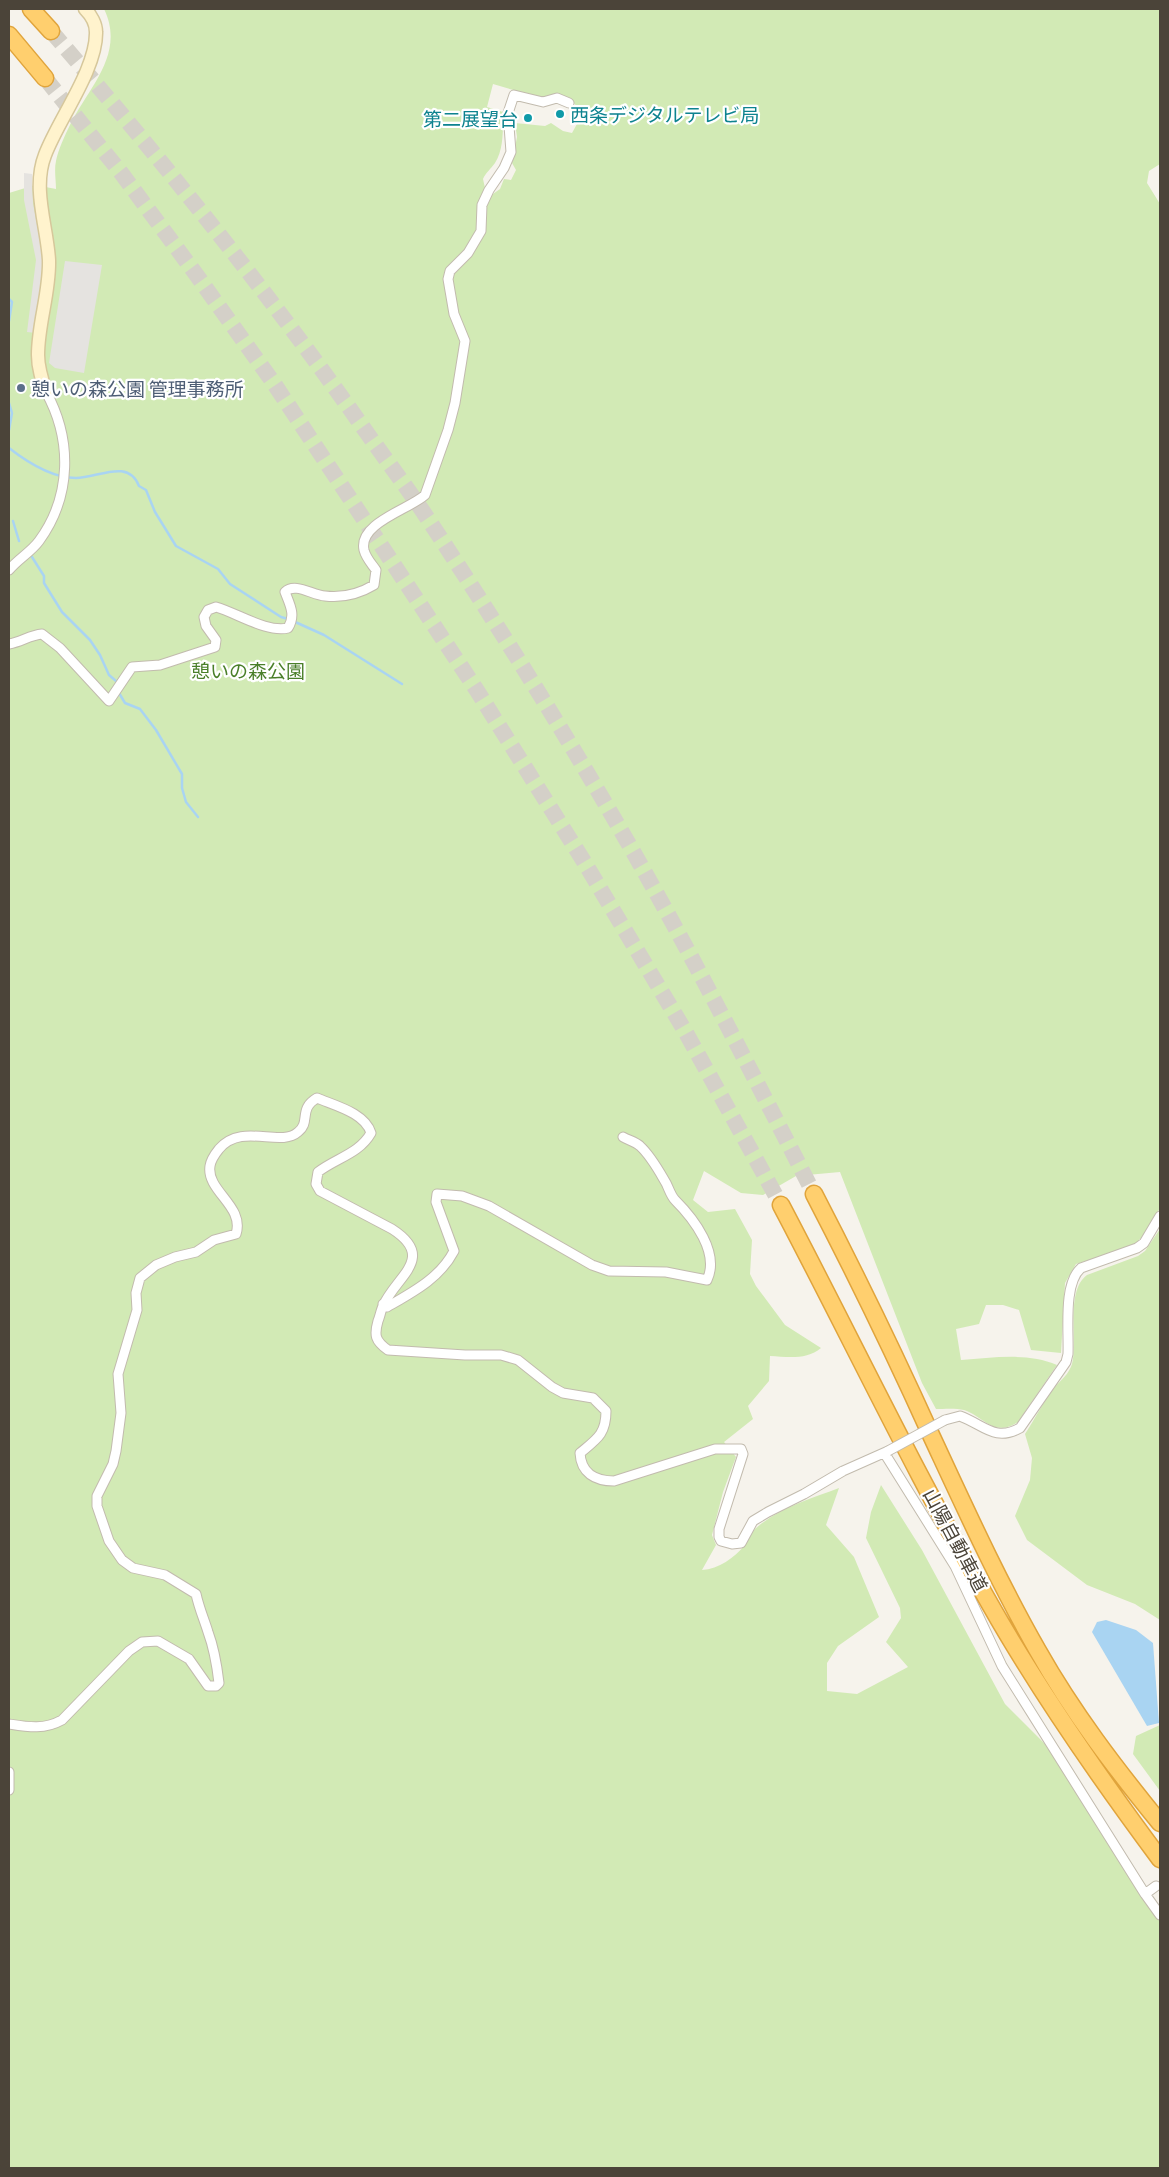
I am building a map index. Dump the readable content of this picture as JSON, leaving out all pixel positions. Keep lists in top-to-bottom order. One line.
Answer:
{"streets":{"highway":["山陽自動車道"]},"parks":["憩いの森公園"],"places":["西条デジタルテレビ局","第二展望台","憩いの森公園 管理事務所"]}
